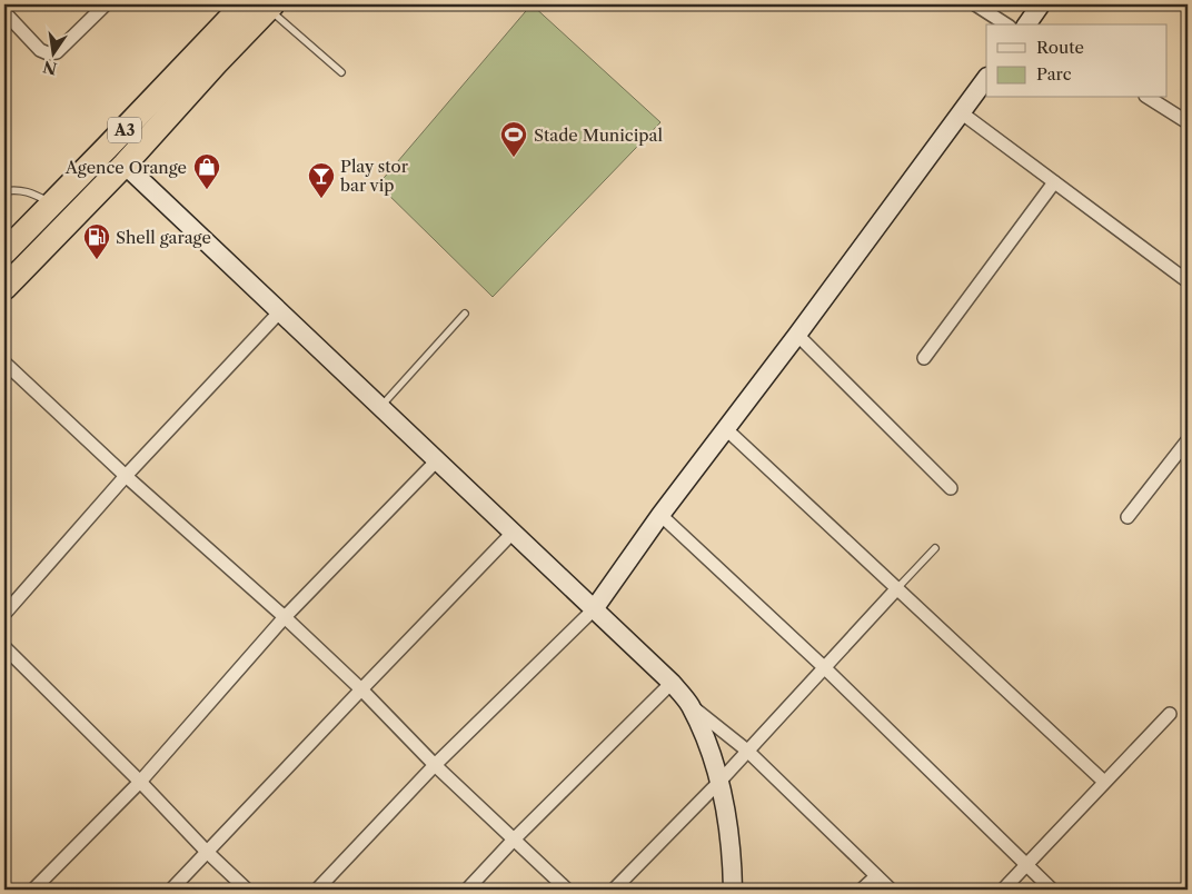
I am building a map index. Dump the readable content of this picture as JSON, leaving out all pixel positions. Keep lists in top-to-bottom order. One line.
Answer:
{"streets":{"highway":["A3"]},"places":{"sports":["Stade Municipal"],"shop":["Agence Orange"],"bar":["Play stor bar vip"],"fuel station":["Shell garage"]},"legend":["Route","Parc"],"north":"bottom"}
